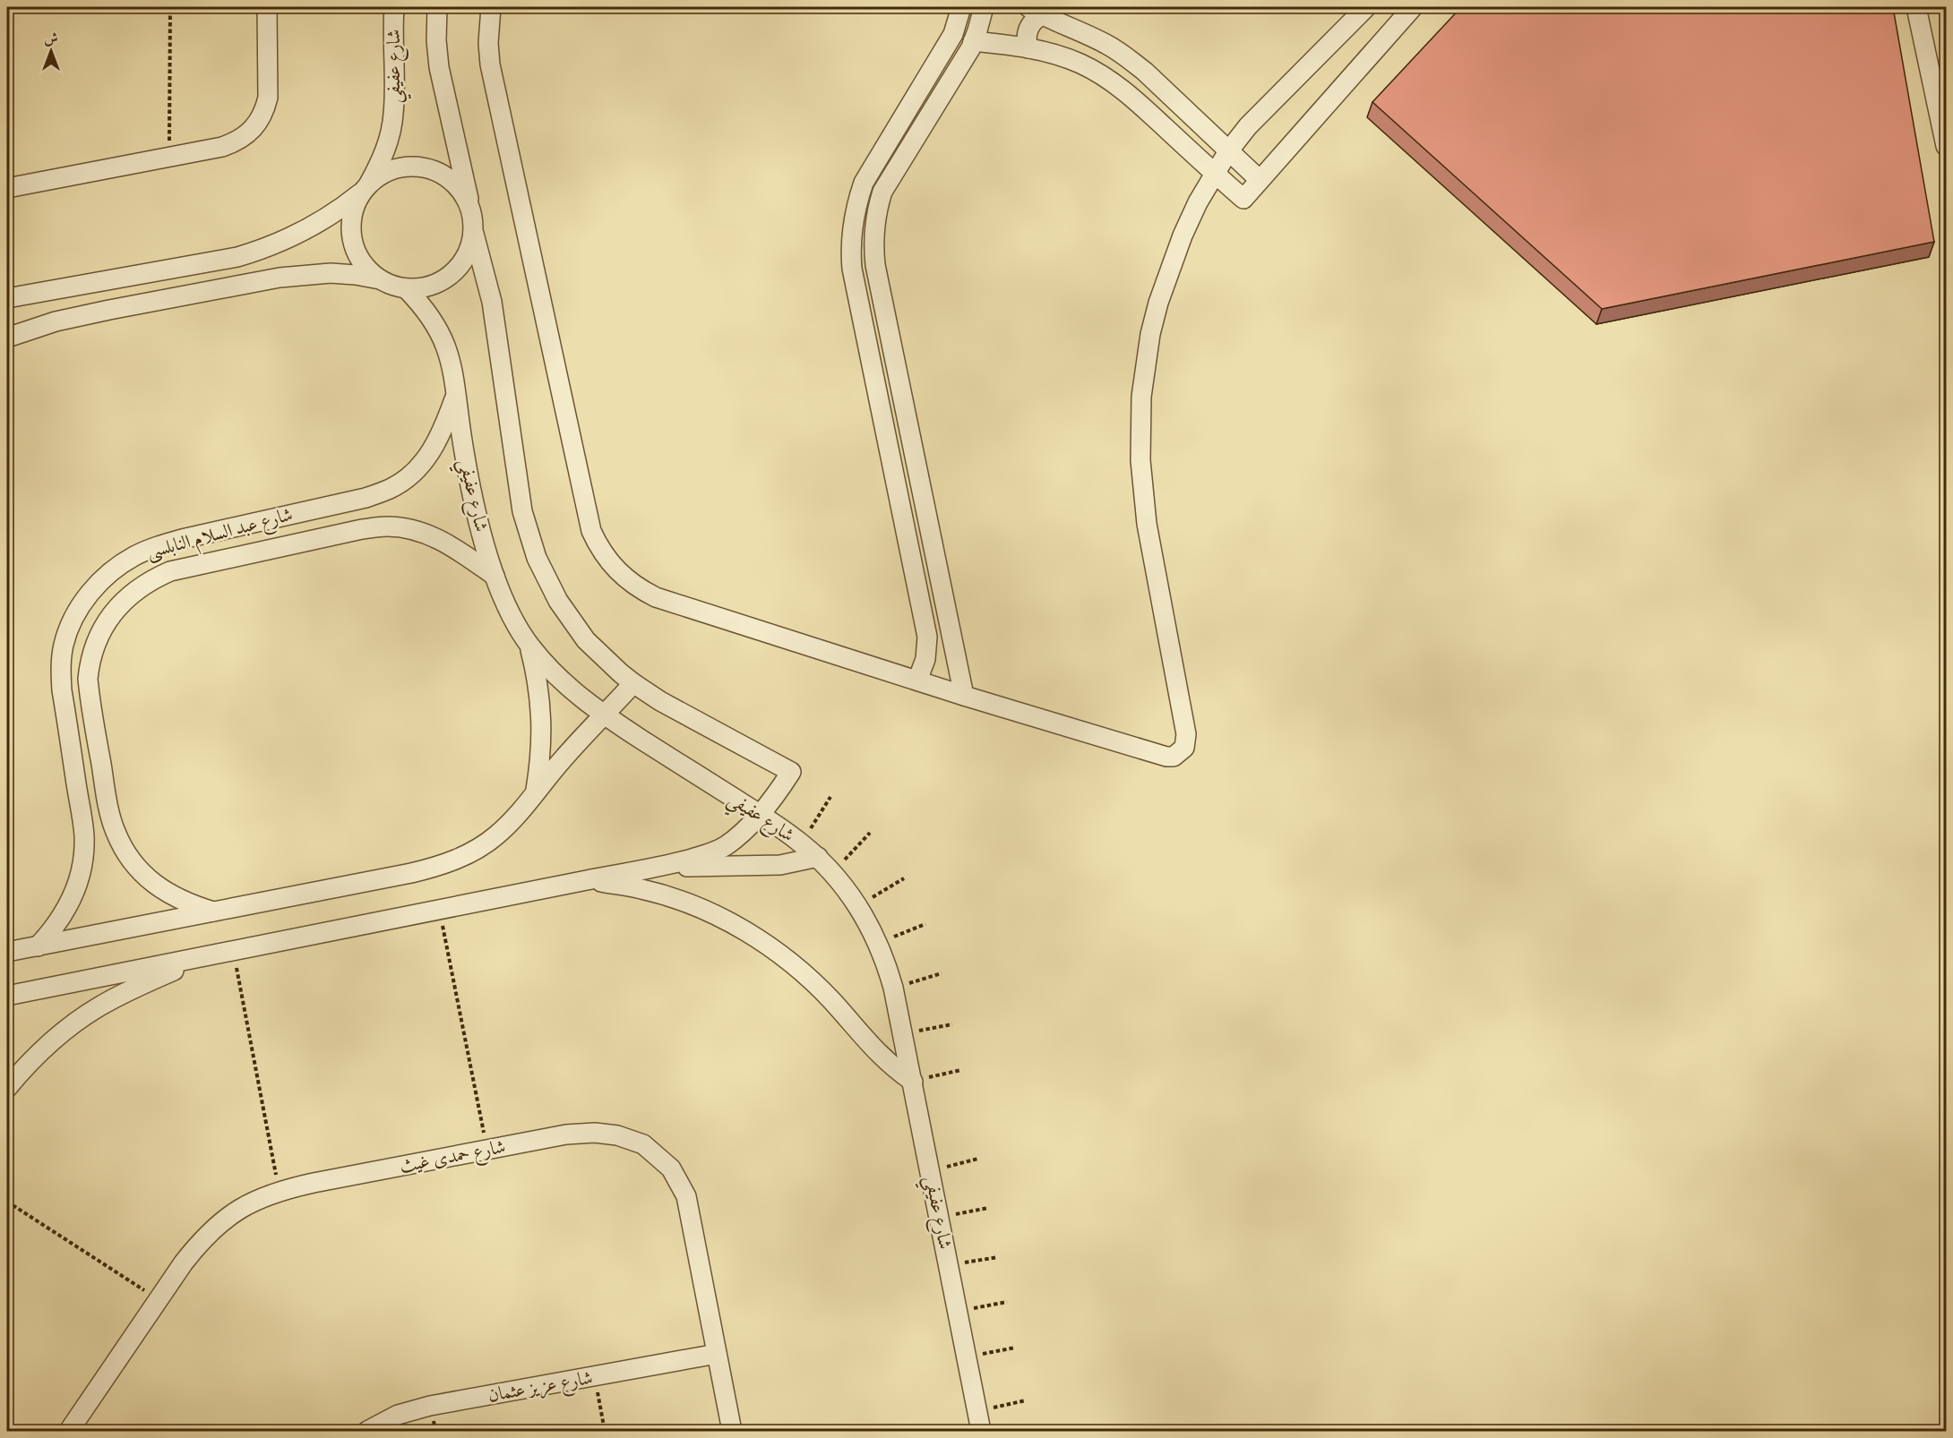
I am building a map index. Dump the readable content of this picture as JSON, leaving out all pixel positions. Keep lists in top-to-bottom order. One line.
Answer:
{"streets":{"street":["شارع عفيفي","شارع عبد السلام النابلسى","شارع حمدى غيث","شارع عزيز عثمان"]},"crossings":[["شارع عفيفي","شارع عبد السلام النابلسى"],["شارع حمدى غيث","شارع عزيز عثمان"]],"north":"top"}
